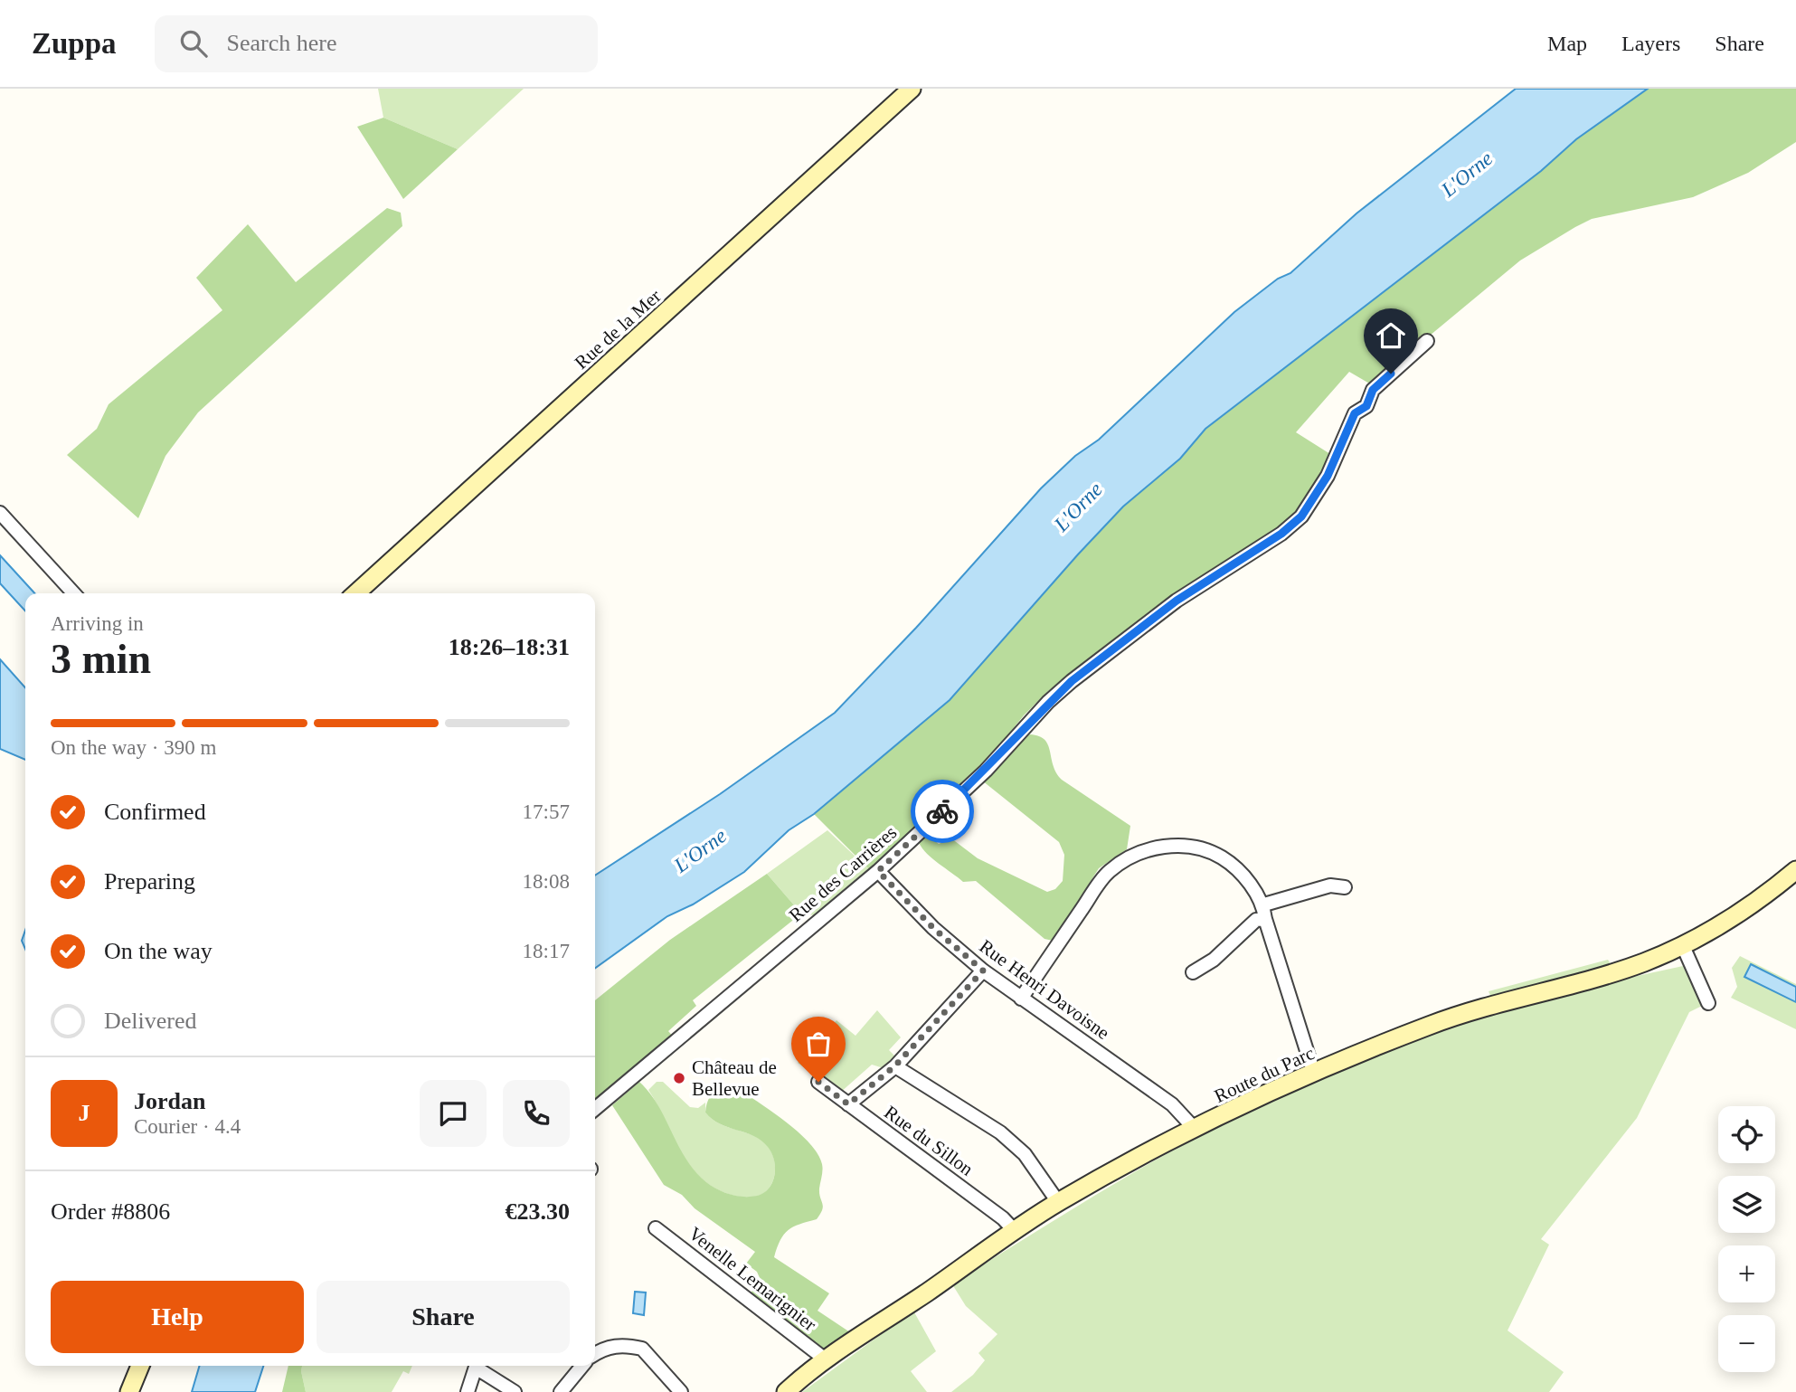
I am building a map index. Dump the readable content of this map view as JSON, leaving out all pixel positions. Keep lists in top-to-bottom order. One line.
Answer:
{"streets":{"street":["Rue de la Mer","Rue des Carrières","Rue Henri Davoisne","Route du Parc","Rue du Sillon","Venelle Lemarignier"]},"crossings":[["Rue des Carrières","Rue Henri Davoisne"],["Rue Henri Davoisne","Route du Parc"],["Route du Parc","Rue du Sillon"],["Route du Parc","Venelle Lemarignier"]],"water":["L'Orne"],"places":["Château de Bellevue"],"page":{"header":"Zuppa","search":"Search here","nav":["Map","Layers","Share"],"heading":["3 min","Arriving in","18:26–18:31"],"panel":["Jordan","Courier · 4.4","Order #8806","€23.30"],"bar":"On the way · 390 m","list":[["Confirmed","17:57"],["Preparing","18:08"],["On the way","18:17"],"Delivered"],"round":"J","map_buttons":["+","−"],"buttons":["Help","Share"]}}
